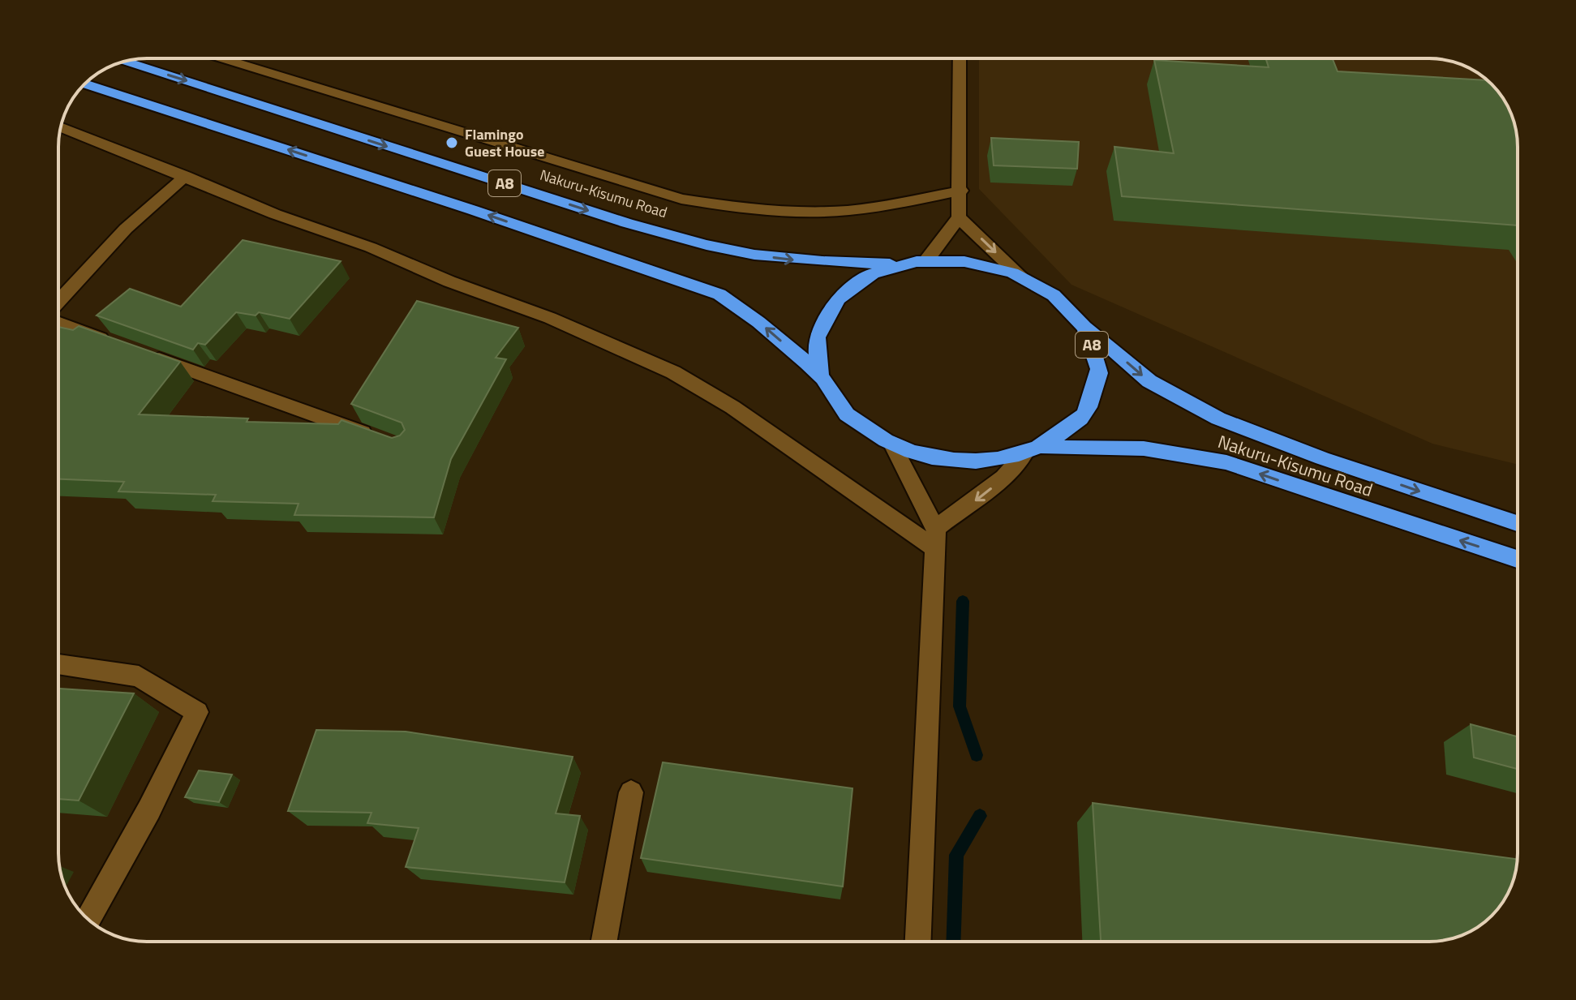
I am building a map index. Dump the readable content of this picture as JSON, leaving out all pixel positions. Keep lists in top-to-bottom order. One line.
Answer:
{"streets":{"highway":["A8","Nakuru-Kisumu Road"]},"crossings":[["A8","Nakuru-Kisumu Road"]],"places":["Flamingo Guest House"]}
